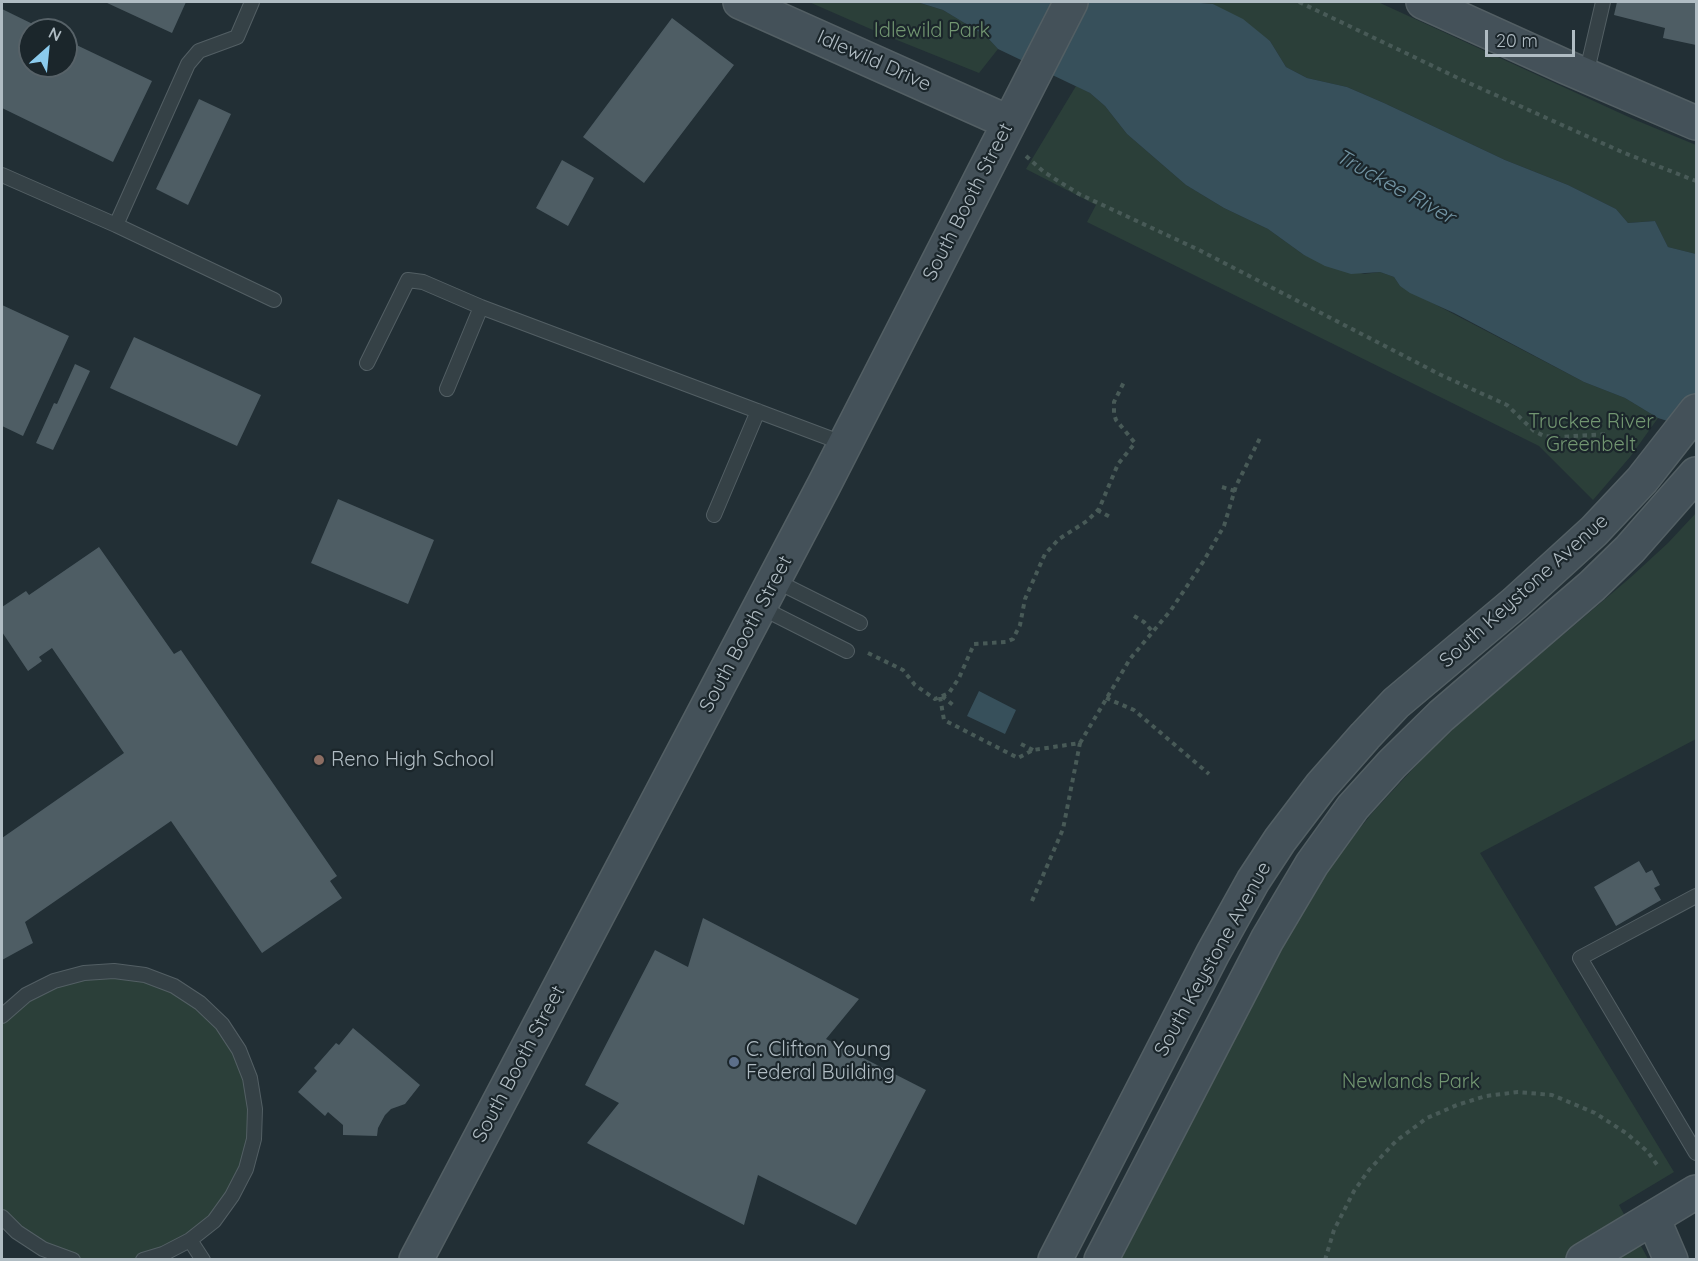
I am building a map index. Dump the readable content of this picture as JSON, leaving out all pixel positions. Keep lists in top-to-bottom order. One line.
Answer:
{"streets":{"main road":["Idlewild Drive","South Booth Street","South Keystone Avenue"]},"crossings":[["Idlewild Drive","South Booth Street"]],"water":["Truckee River"],"parks":["Idlewild Park","Truckee River Greenbelt","Newlands Park"],"places":["Reno High School","C. Clifton Young Federal Building"],"scale_bar":"20 m","north":"top right"}
